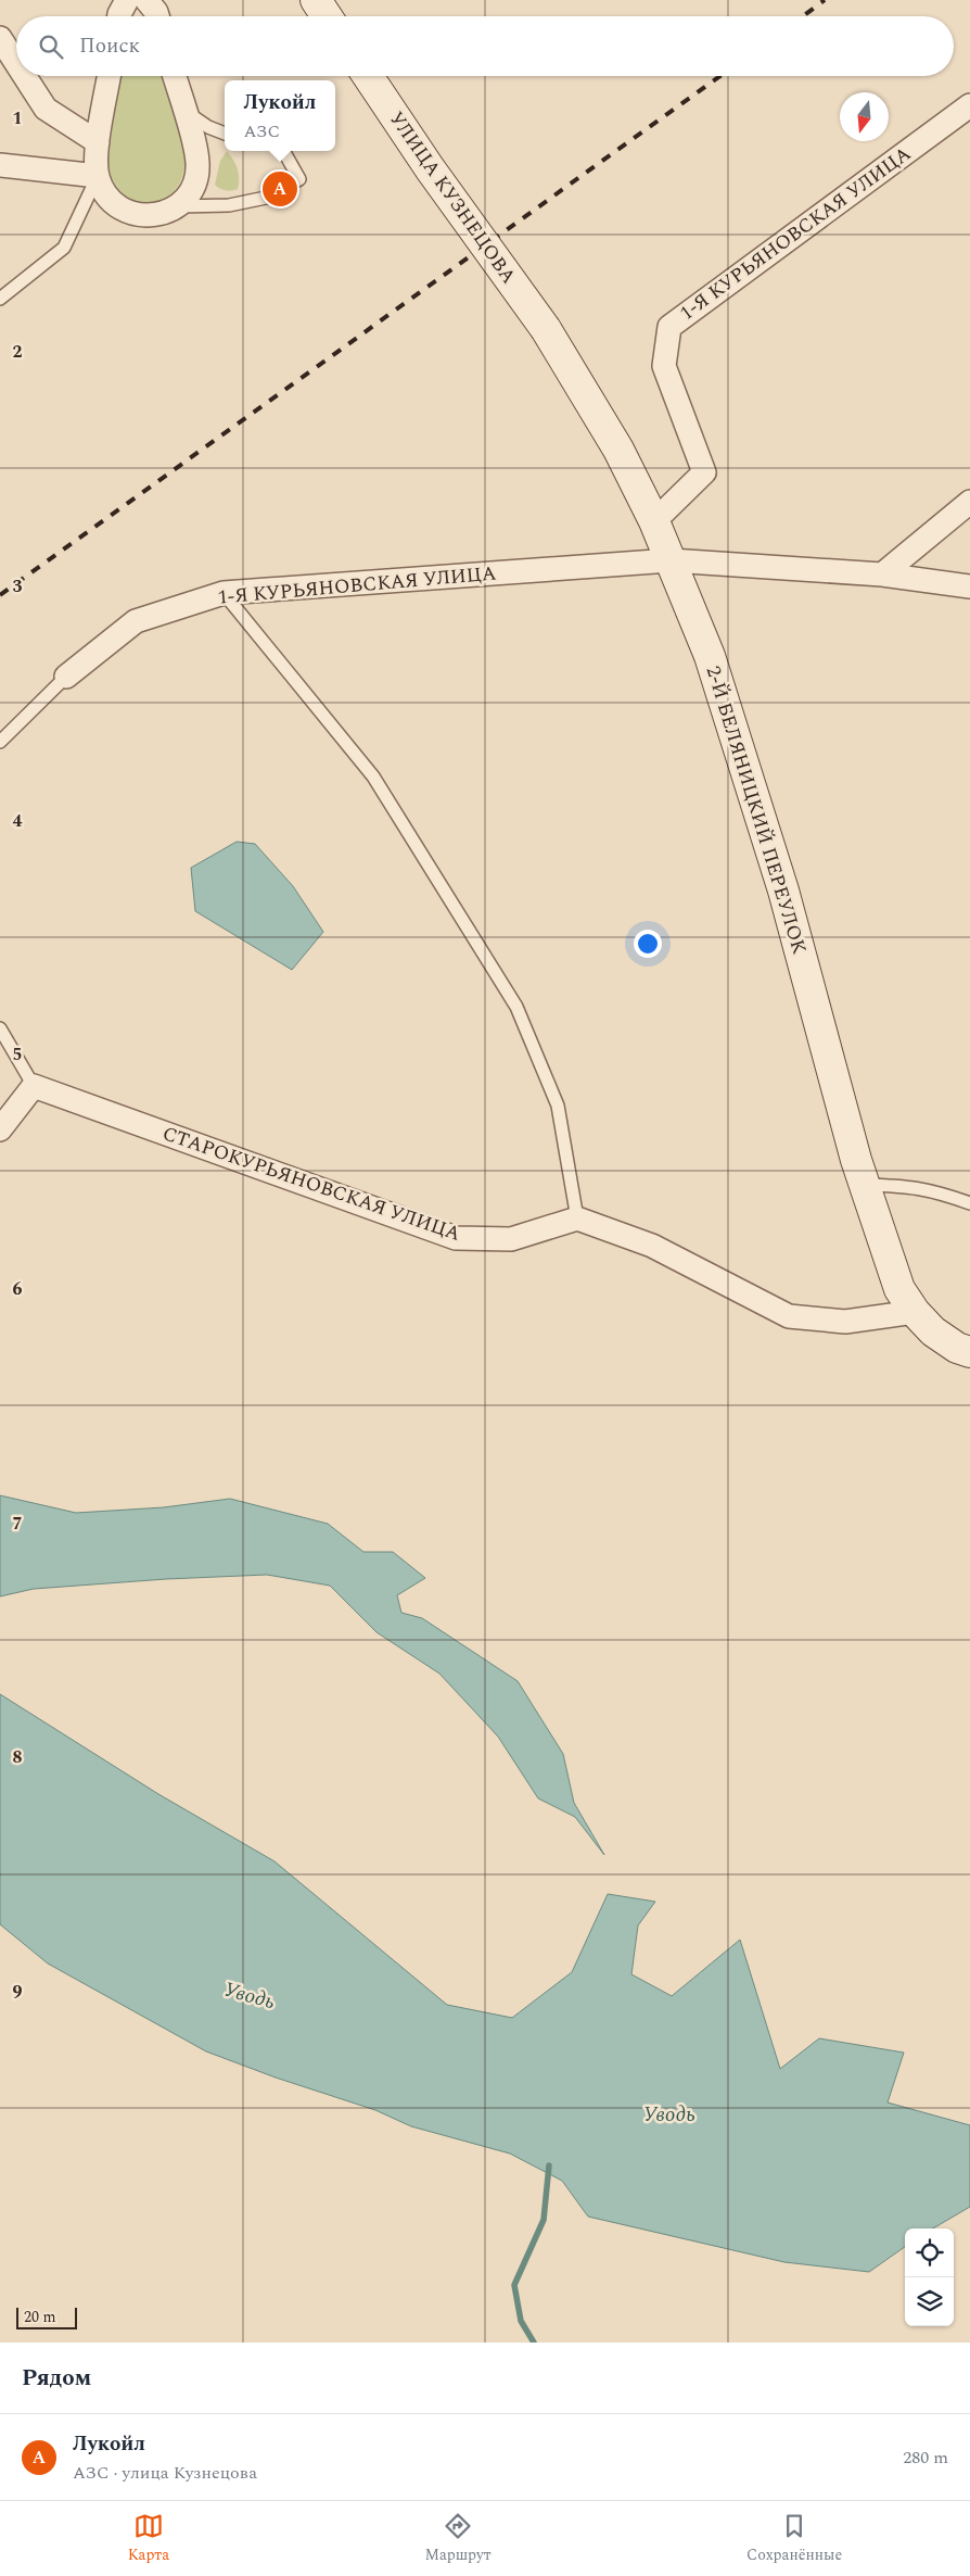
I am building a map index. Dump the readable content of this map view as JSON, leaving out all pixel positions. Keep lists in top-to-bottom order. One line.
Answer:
{"streets":{"main road":["УЛИЦА КУЗНЕЦОВА","2-Й БЕЛЯНИЦКИЙ ПЕРЕУЛОК"],"street":["1-Я КУРЬЯНОВСКАЯ УЛИЦА","СТАРОКУРЬЯНОВСКАЯ УЛИЦА"]},"crossings":[["УЛИЦА КУЗНЕЦОВА","2-Й БЕЛЯНИЦКИЙ ПЕРЕУЛОК"],["1-Я КУРЬЯНОВСКАЯ УЛИЦА","2-Й БЕЛЯНИЦКИЙ ПЕРЕУЛОК"]],"water":["Уводь"],"scale_bar":"20 m","north":"bottom","page":{"search":"Поиск","popup":["Лукойл","АЗС"],"pins":"A","scale":"20 m","heading":"Рядом","list":[{"mark":"A","name":"Лукойл","note":"АЗС · улица Кузнецова","value":"280 m"}],"nav":["Карта","Маршрут","Сохранённые"]},"grid":{"rows":["1","2","3","4","5","6","7","8","9"]}}
